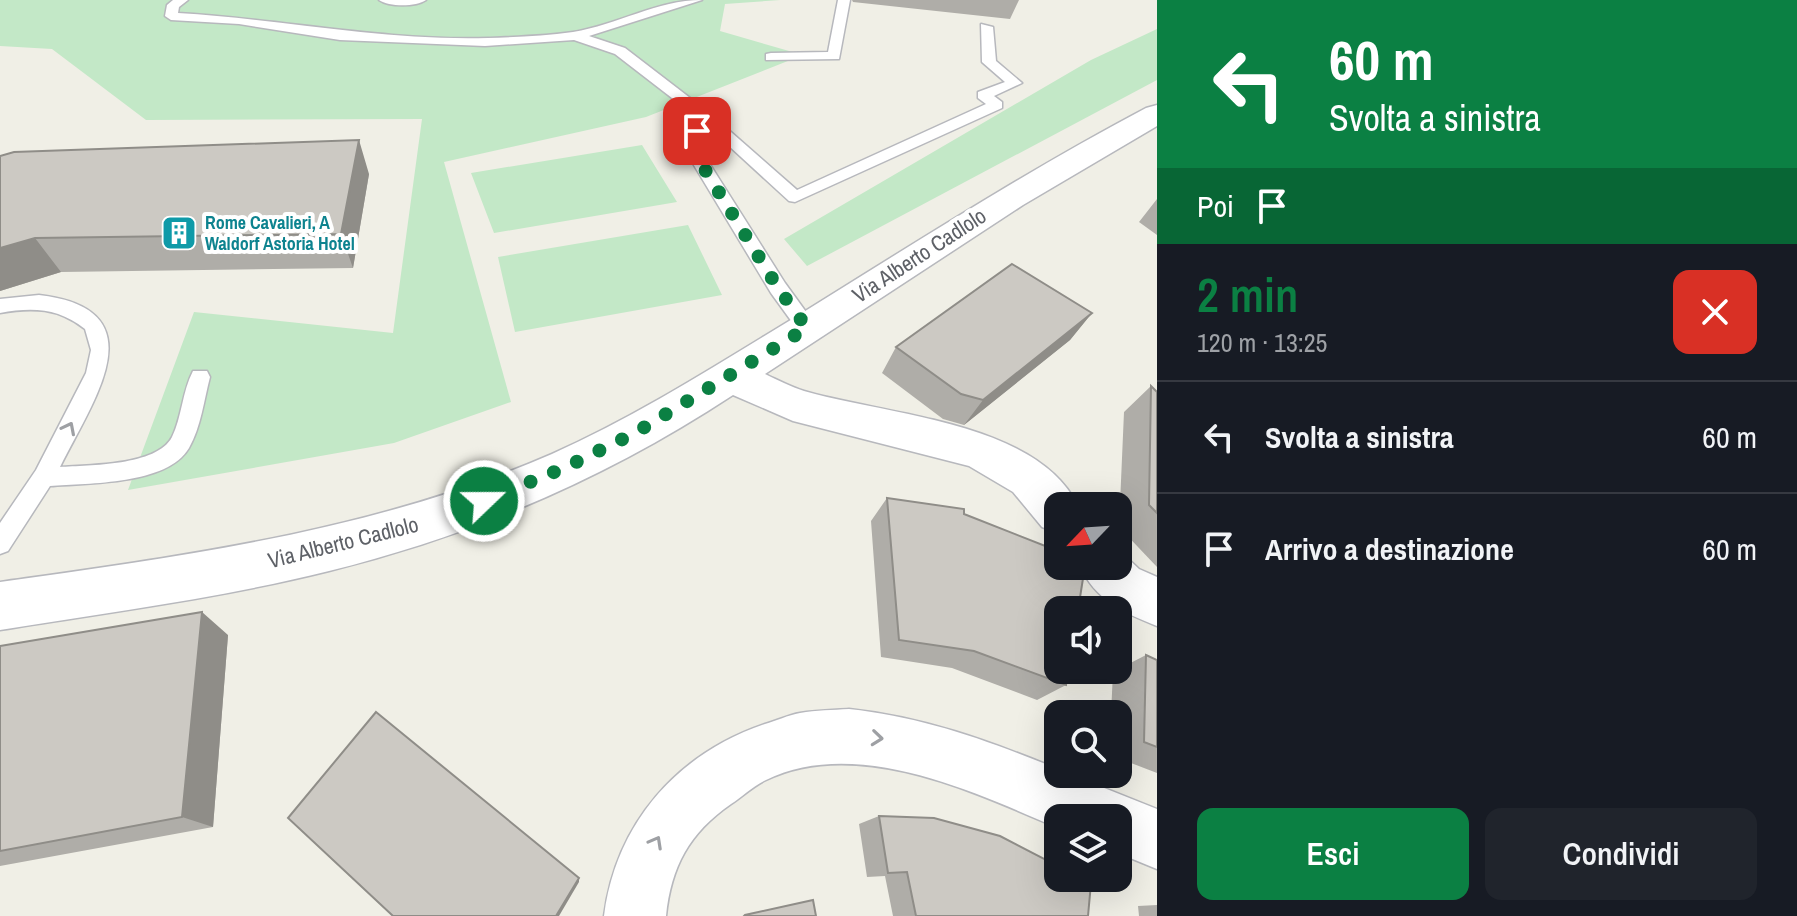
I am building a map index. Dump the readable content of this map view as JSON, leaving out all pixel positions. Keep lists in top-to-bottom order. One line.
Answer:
{"streets":{"street":["Via Alberto Cadlolo"]},"places":{"building":["Rome Cavalieri, A Waldorf Astoria Hotel"]},"north":"bottom left","page":{"turn":["60 m","Svolta a sinistra"],"then":"Poi","heading":["2 min","120 m · 13:25"],"list":[{"name":"Svolta a sinistra","value":"60 m"},{"name":"Arrivo a destinazione","value":"60 m"}],"buttons":["Esci","Condividi"]}}
